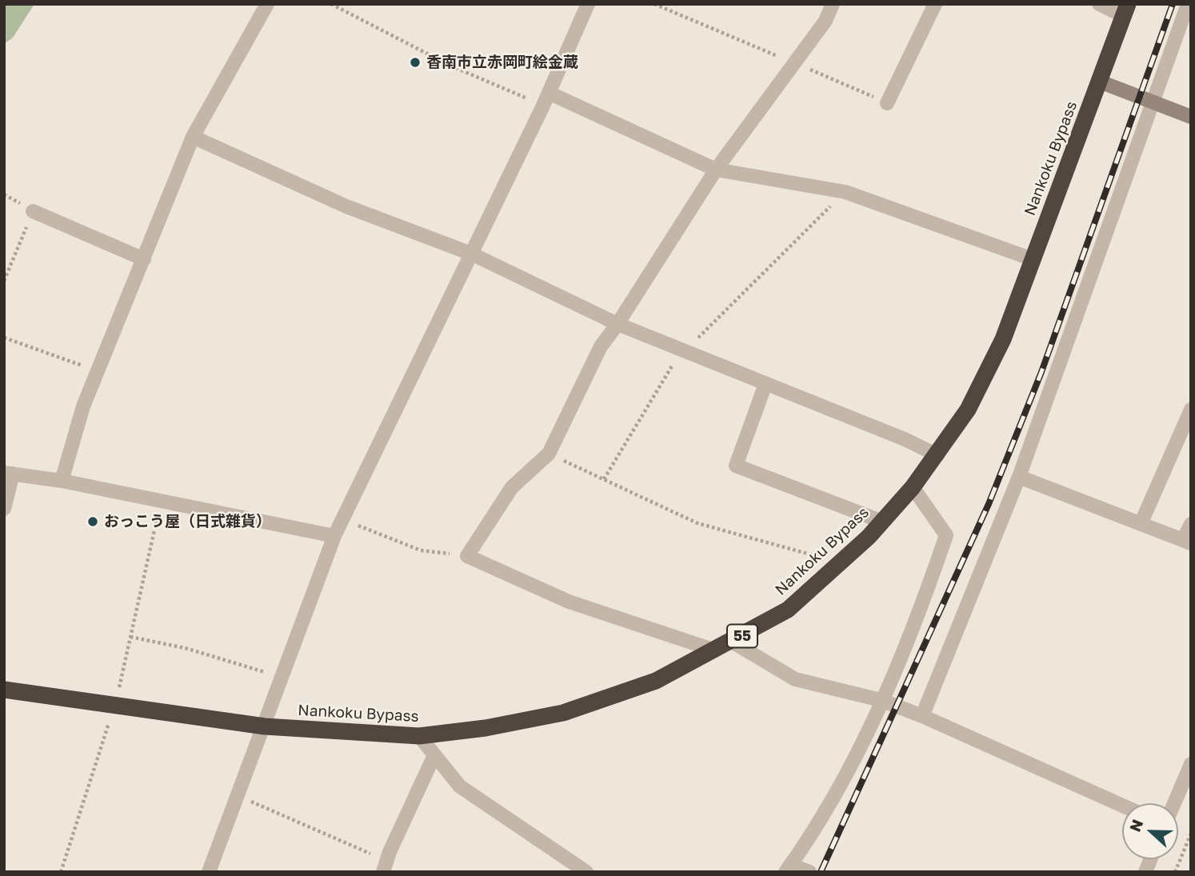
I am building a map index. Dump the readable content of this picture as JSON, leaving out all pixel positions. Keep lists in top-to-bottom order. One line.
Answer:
{"streets":{"highway":["Nankoku Bypass","55"]},"places":["香南市立赤岡町絵金蔵","おっこう屋（日式雜貨）"],"north":"left"}
